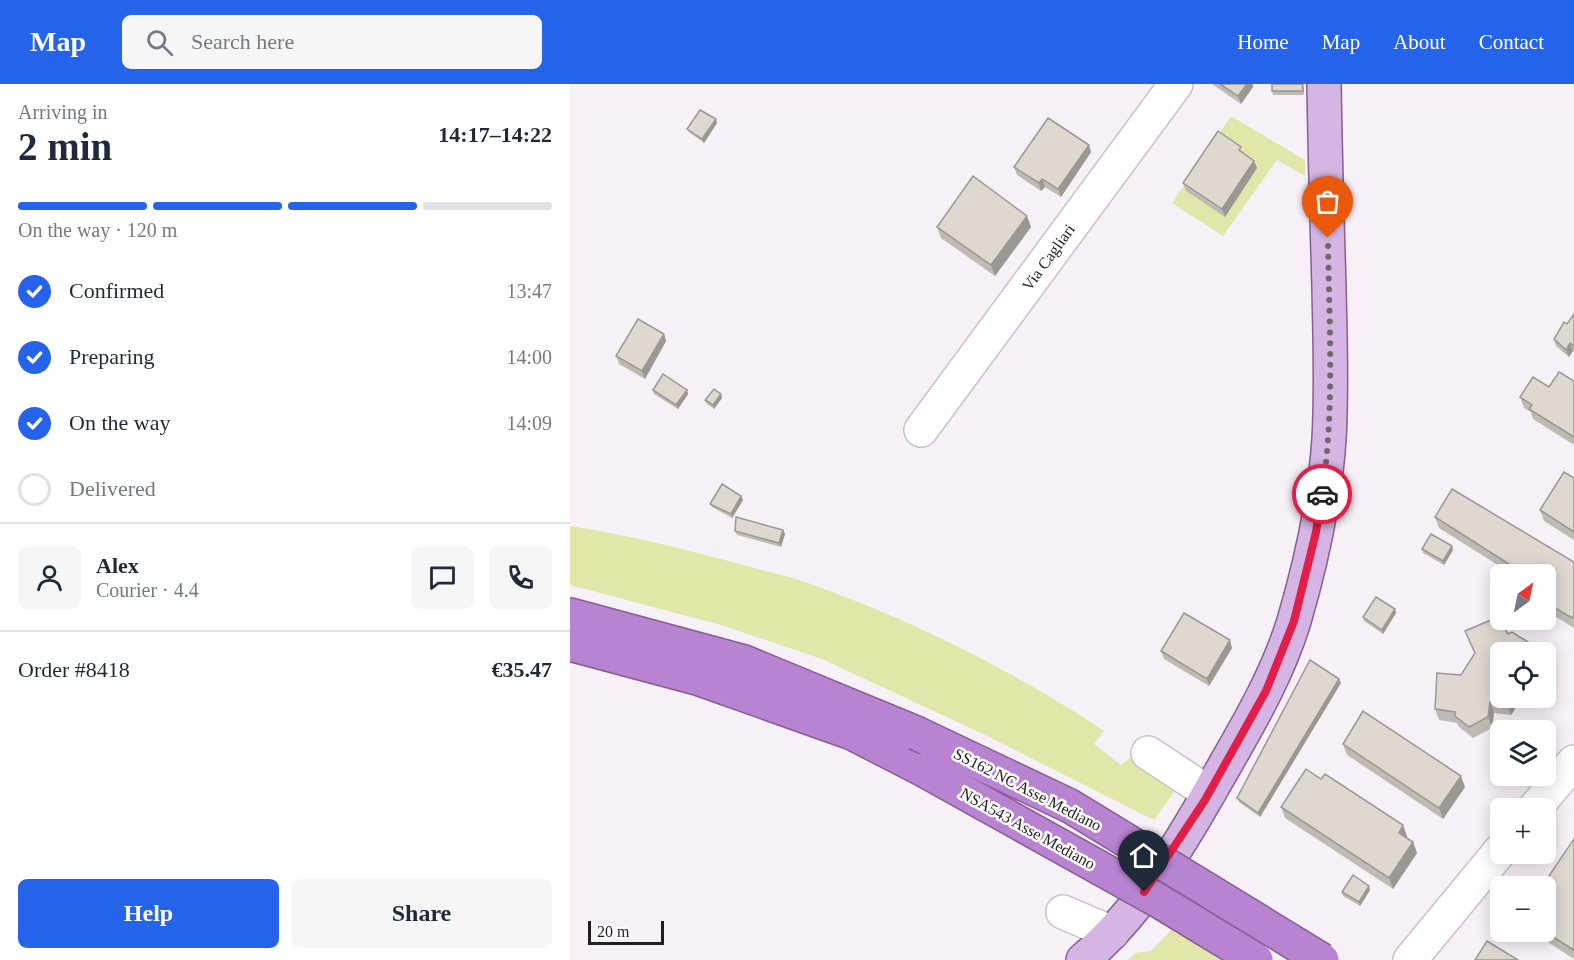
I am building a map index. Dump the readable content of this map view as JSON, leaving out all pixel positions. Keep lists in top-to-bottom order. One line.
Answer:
{"streets":{"highway":["SS162 NC Asse Mediano","NSA543 Asse Mediano"],"street":["Via Cagliari"]},"scale_bar":"20 m","north":"top right","page":{"header":"Map","search":"Search here","nav":["Home","Map","About","Contact"],"heading":["2 min","Arriving in","14:17–14:22"],"panel":["Alex","Courier · 4.4","Order #8418","€35.47"],"bar":"On the way · 120 m","list":[["Confirmed","13:47"],["Preparing","14:00"],["On the way","14:09"],"Delivered"],"map_buttons":["+","−"],"buttons":["Help","Share"],"scale":"20 m"}}
